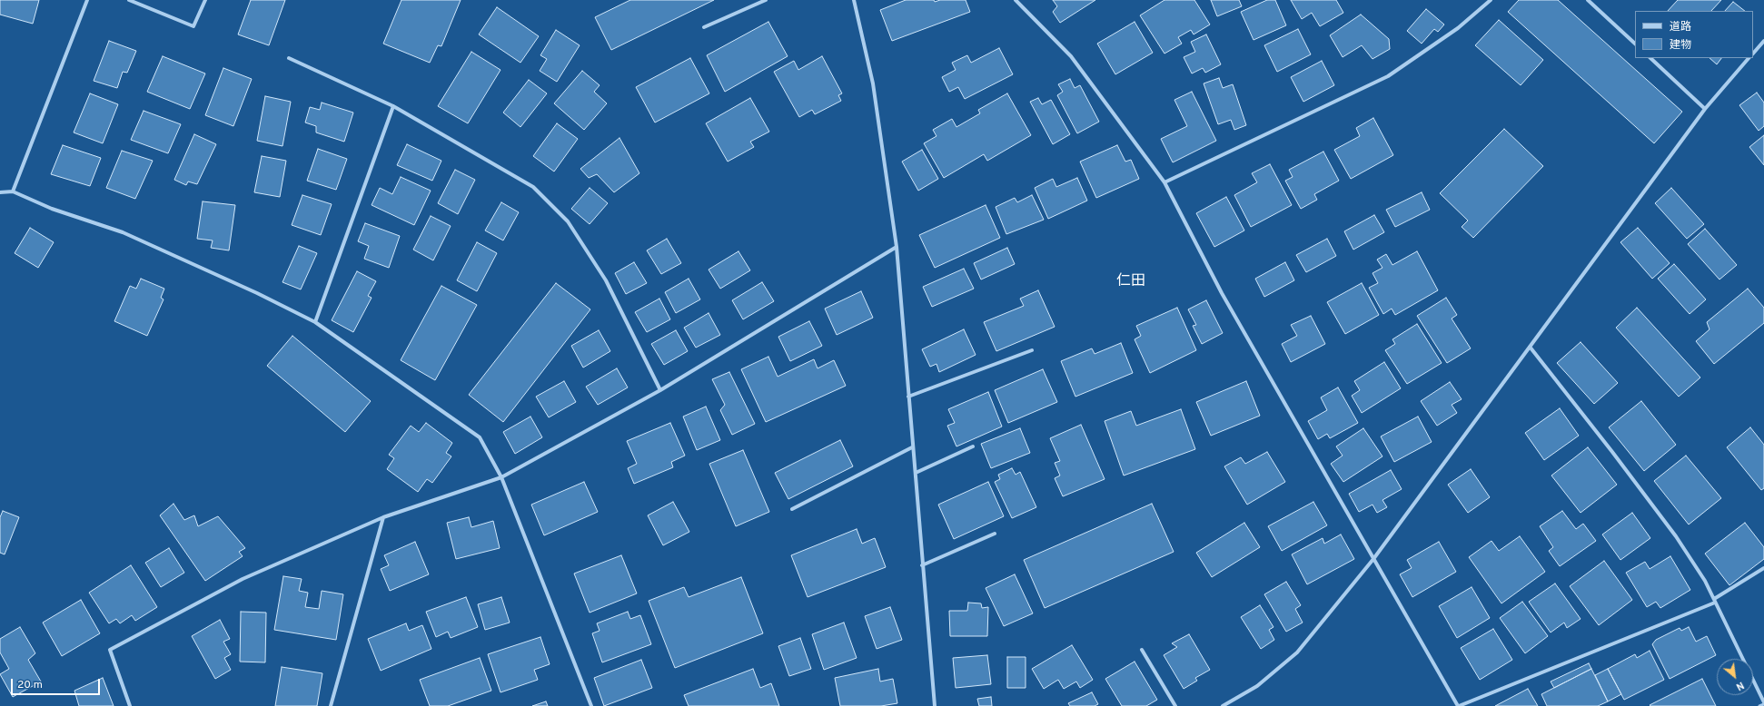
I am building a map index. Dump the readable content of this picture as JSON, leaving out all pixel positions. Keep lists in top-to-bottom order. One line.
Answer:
{"districts":["仁田"],"legend":["道路","建物"],"scale_bar":"20 m","north":"bottom right"}
